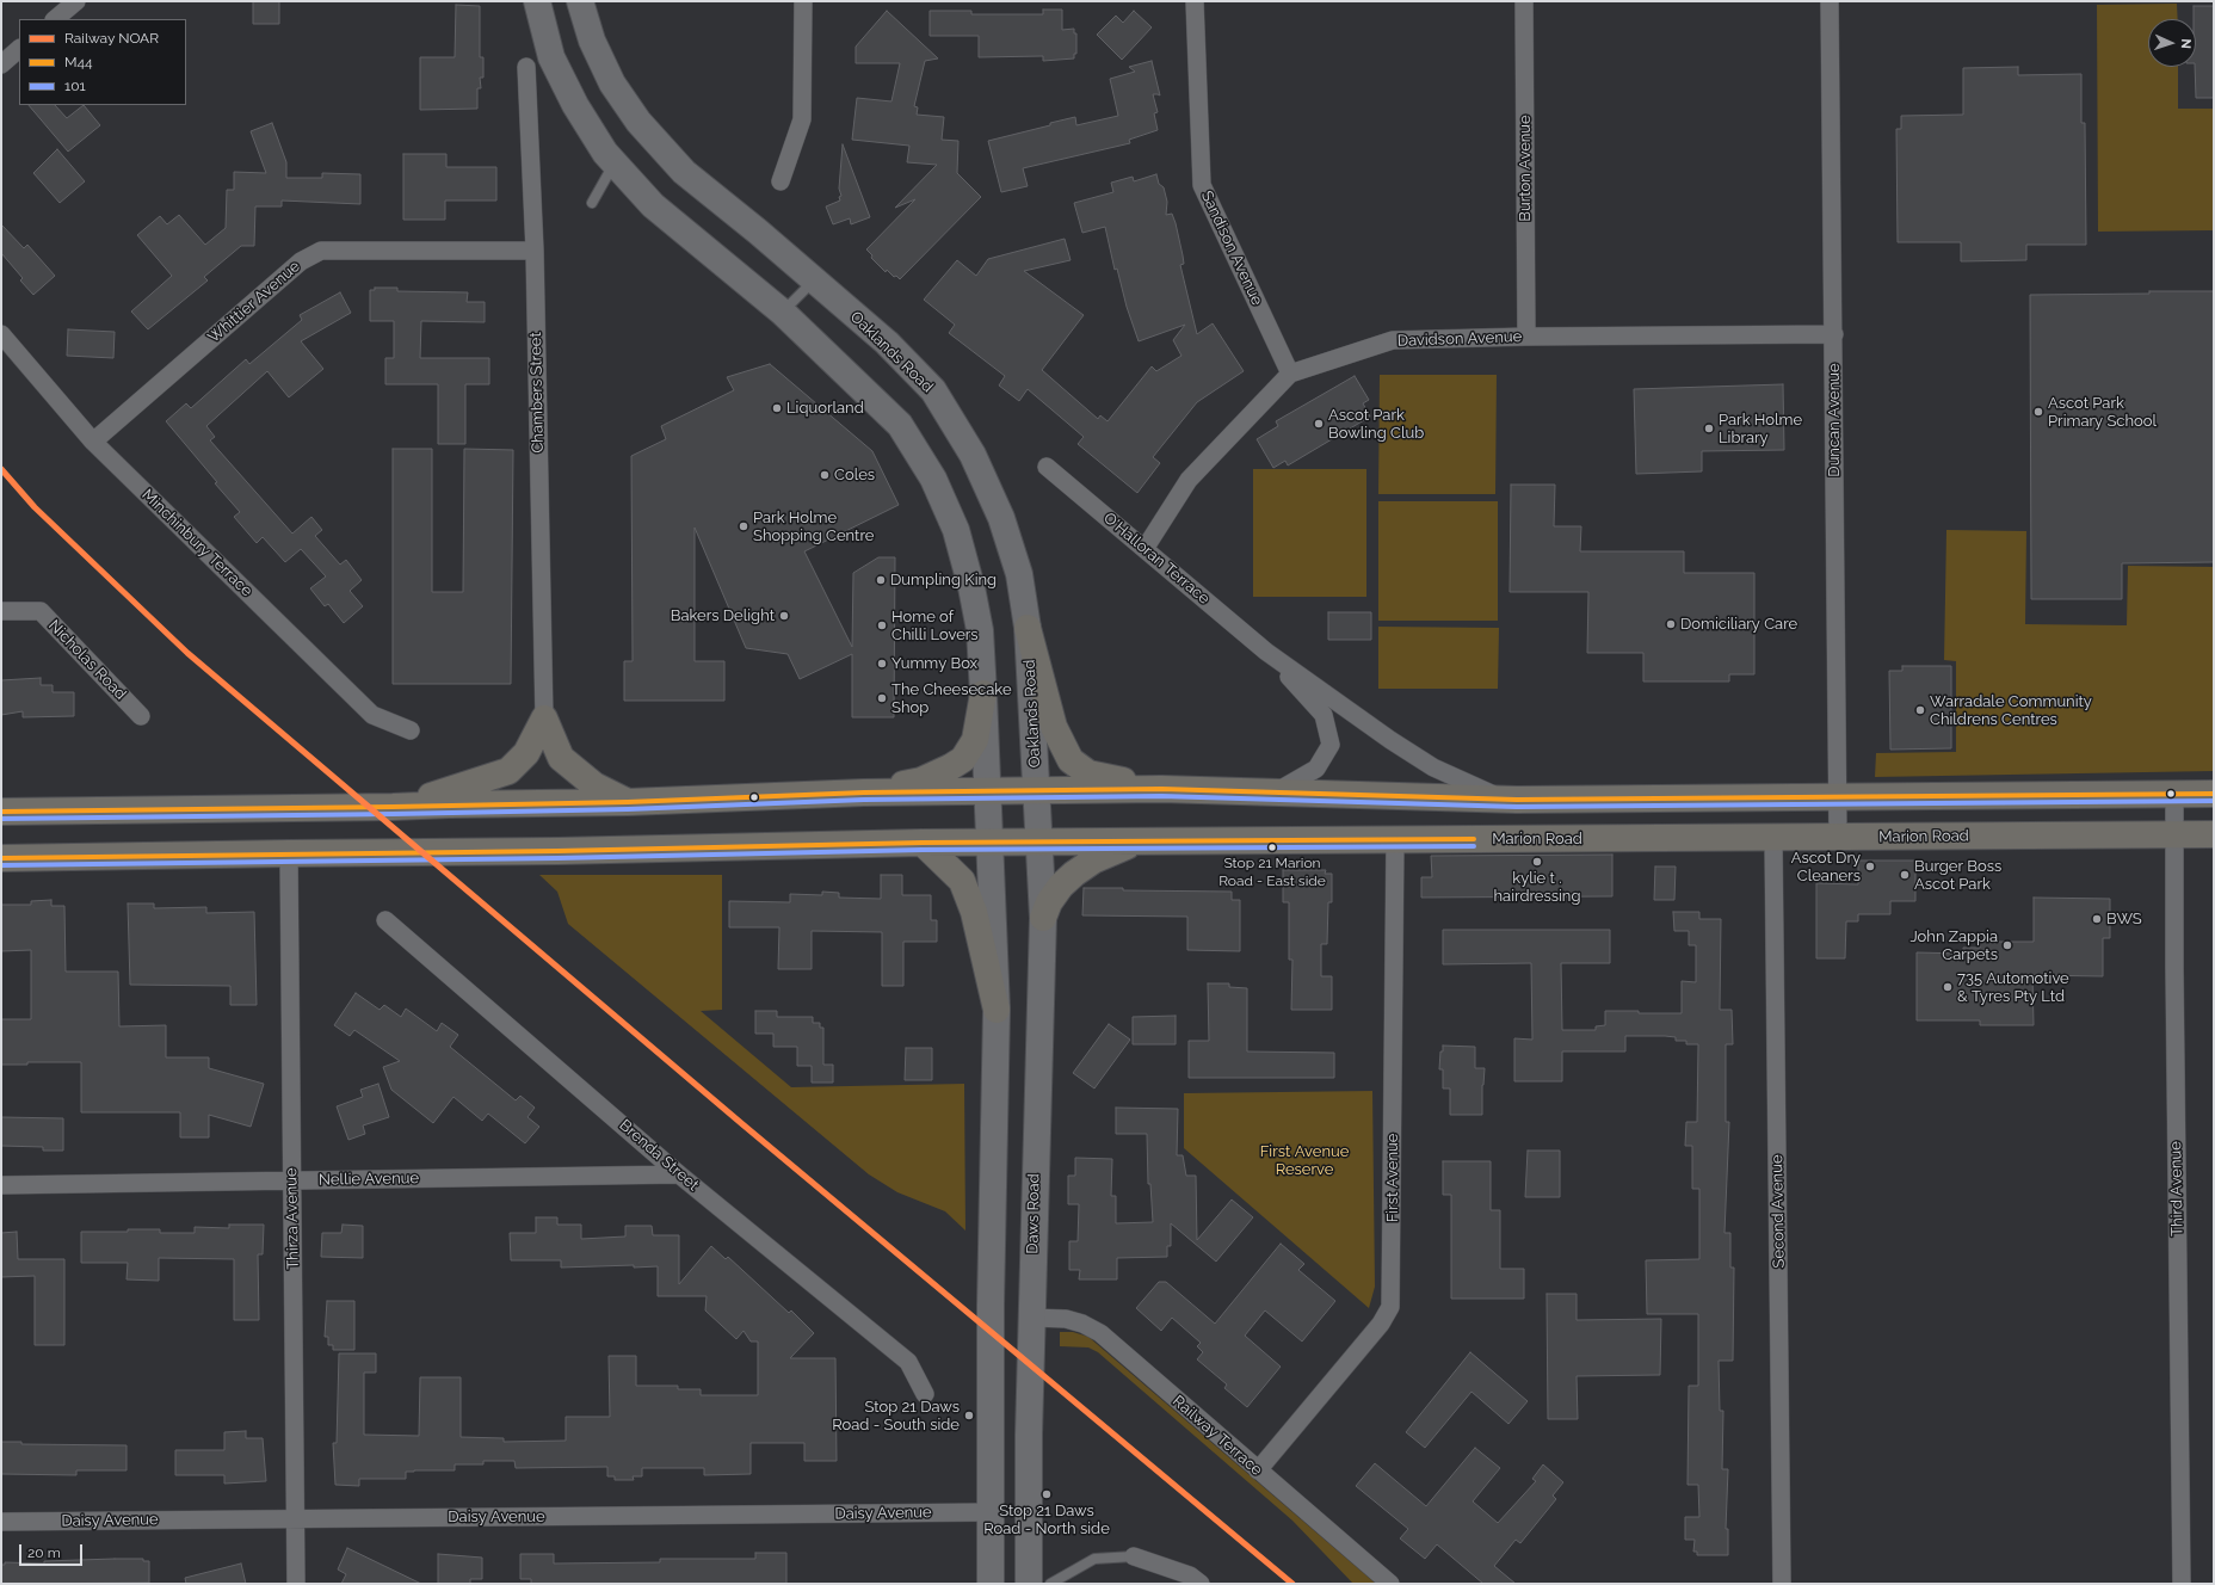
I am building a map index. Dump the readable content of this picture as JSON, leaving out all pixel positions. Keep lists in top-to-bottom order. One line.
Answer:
{"streets":{"main road":["Oaklands Road","Marion Road","Daws Road"],"street":["Burton Avenue","Sandison Avenue","Whittier Avenue","Davidson Avenue","Chambers Street","Duncan Avenue","Minchinbury Terrace","O'Halloran Terrace","Nicholas Road","Brenda Street","First Avenue","Nellie Avenue","Third Avenue","Second Avenue","Thirza Avenue","Railway Terrace","Daisy Avenue"]},"crossings":[["Burton Avenue","Davidson Avenue"],["Sandison Avenue","Davidson Avenue"],["Whittier Avenue","Chambers Street"],["Whittier Avenue","Minchinbury Terrace"],["Davidson Avenue","Duncan Avenue"],["Davidson Avenue","O'Halloran Terrace"],["Oaklands Road","Marion Road"],["Oaklands Road","Daws Road"],["Duncan Avenue","Marion Road"],["Marion Road","First Avenue"],["Marion Road","Third Avenue"],["Marion Road","Second Avenue"],["Marion Road","Daws Road"],["Marion Road","Thirza Avenue"],["Brenda Street","Nellie Avenue"],["First Avenue","Railway Terrace"],["Nellie Avenue","Thirza Avenue"],["Daws Road","Railway Terrace"],["Thirza Avenue","Daisy Avenue"]],"parks":["First Avenue Reserve"],"places":["Liquorland","Ascot Park Primary School","Ascot Park Bowling Club","Park Holme Library","Coles","Park Holme Shopping Centre","Dumpling King","Bakers Delight","Domiciliary Care","Home of Chilli Lovers","Yummy Box","The Cheesecake Shop","Warradale Community Childrens Centres","Stop 21 Marion Road - East side","kylie t . hairdressing","Ascot Dry Cleaners","Burger Boss Ascot Park","BWS","John Zappia Carpets","735 Automotive & Tyres Pty Ltd","Stop 21 Daws Road - South side","Stop 21 Daws Road - North side"],"lines":["rail line NOAR","transit line M44","transit line 101"],"legend":["Railway NOAR","M44","101"],"scale_bar":"20 m","north":"right"}
